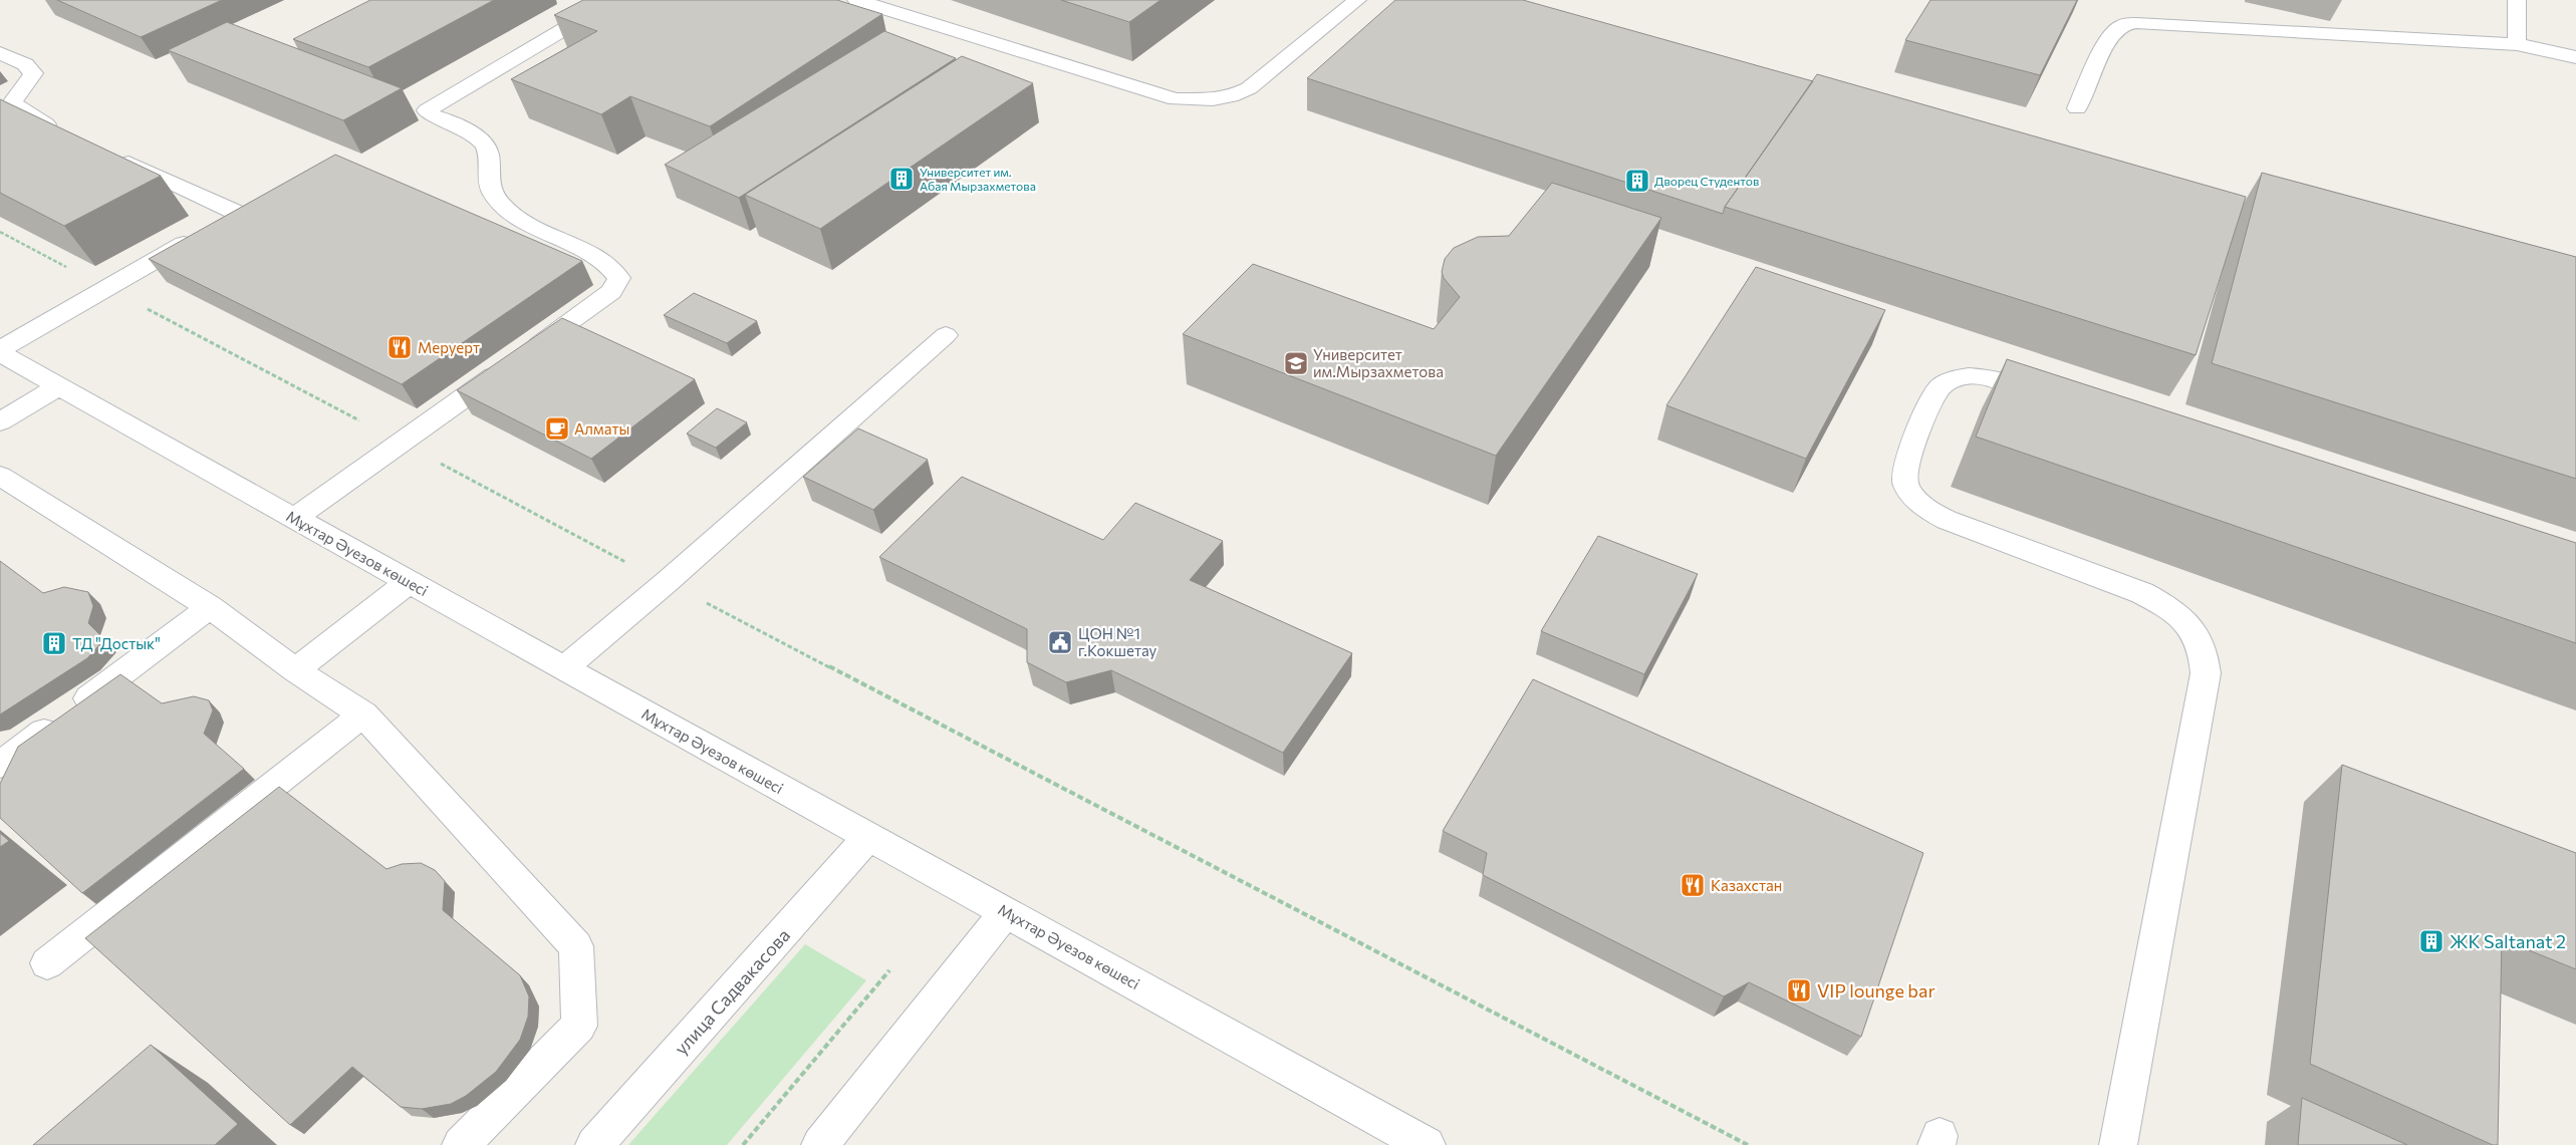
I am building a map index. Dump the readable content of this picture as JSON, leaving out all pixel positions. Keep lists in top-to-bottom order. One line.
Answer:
{"streets":{"street":["Мұхтар Әуезов көшесі","улица Садвакасова"]},"crossings":[["Мұхтар Әуезов көшесі","улица Садвакасова"]],"places":{"building":["Университет им. Абая Мырзахметова","Дворец Студентов","ТД \"Достык\"","ЖК Saltanat 2"],"restaurant":["Меруерт","Казахстан","VIP lounge bar"],"school or university":["Университет им.Мырзахметова"],"cafe":["Алматы"],"public building":["ЦОН №1 г.Кокшетау"]}}
